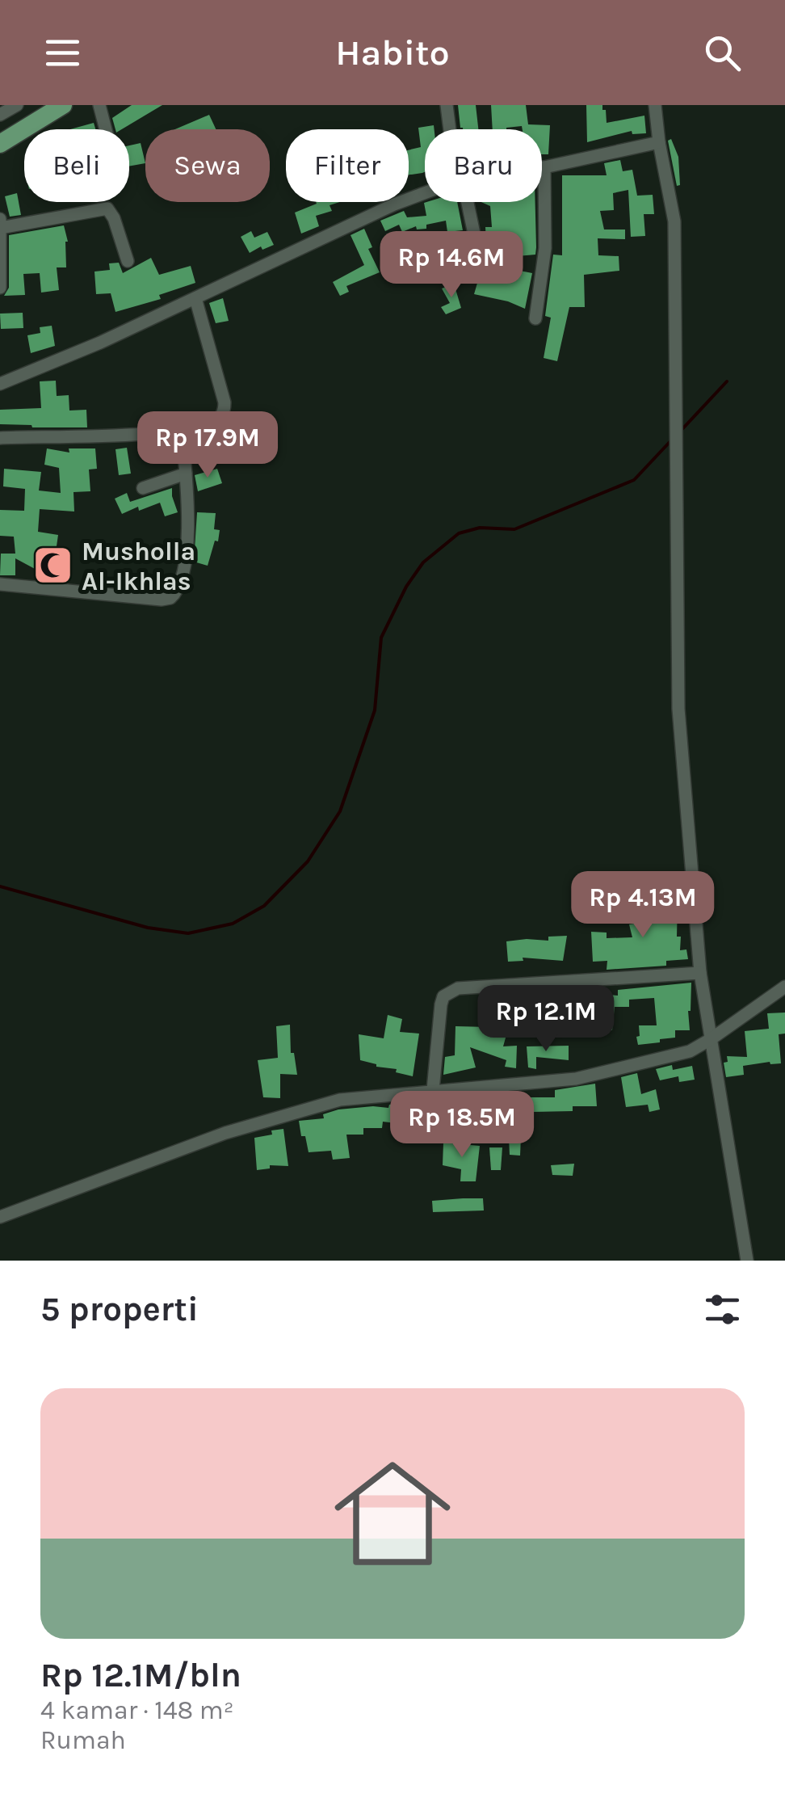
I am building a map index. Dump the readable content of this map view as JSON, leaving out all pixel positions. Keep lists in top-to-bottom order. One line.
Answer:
{"places":{"mosque":["Musholla Al-Ikhlas"]},"page":{"header":"Habito","chip":["Beli","Sewa","Filter","Baru"],"price":["Rp 14.6M","Rp 17.9M","Rp 4.13M","Rp 12.1M","Rp 18.5M"],"heading":"5 properti","list":[{"name":"Rp 12.1M/bln","note":"4 kamar · 148 m² · Rumah"}]}}
